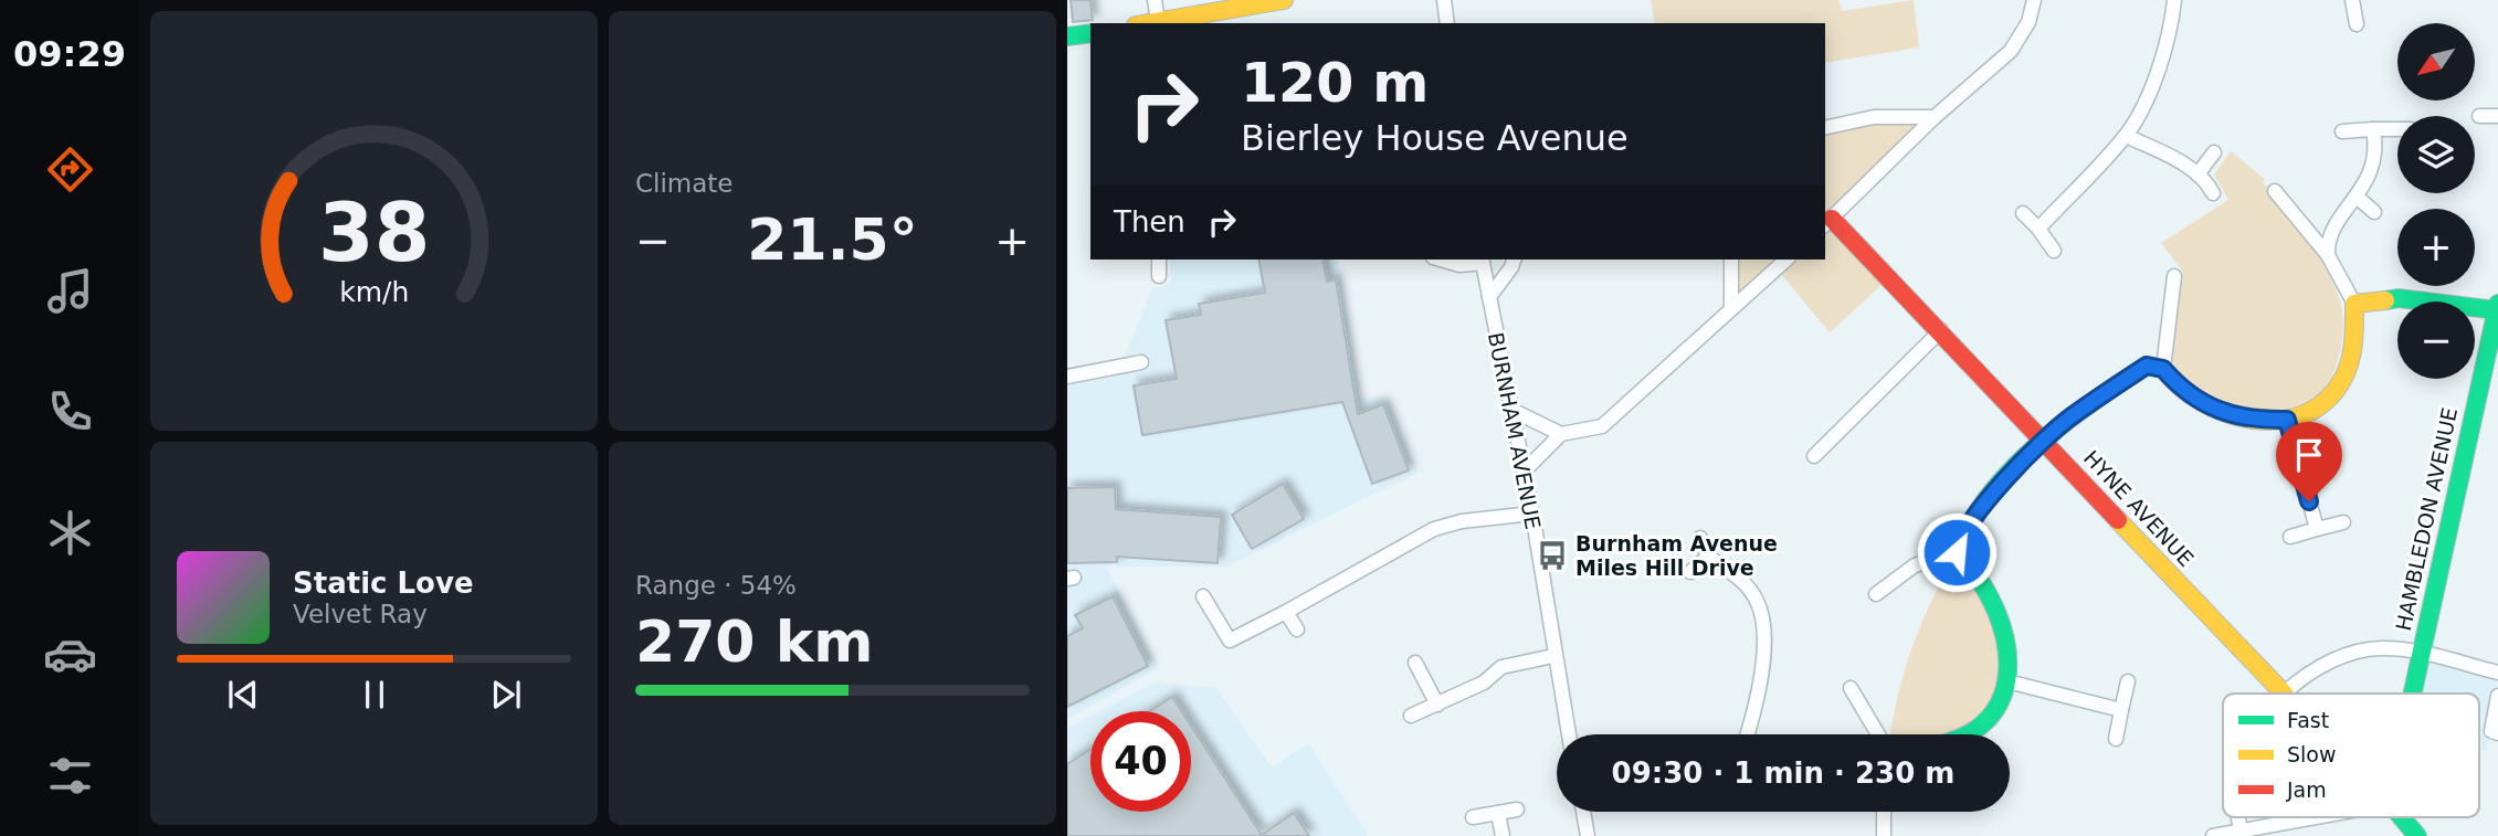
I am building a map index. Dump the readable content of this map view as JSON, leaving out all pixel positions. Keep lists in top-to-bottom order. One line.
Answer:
{"streets":{"street":["BURNHAM AVENUE","HYNE AVENUE","HAMBLEDON AVENUE"]},"places":{"bus stop":["Burnham Avenue Miles Hill Drive"]},"legend":["Fast","Slow","Jam"],"north":"bottom left","page":{"tabs":"09:29","tile":["Climate",["Range · 54%","270 km"]],"map_buttons":["+","−"],"turn":["120 m","Bierley House Avenue"],"then":"Then","heat":["−","21.5°","+"],"song":["Static Love","Velvet Ray"],"limit":"40","trip":"09:30 · 1 min · 230 m","gauge":["38","km/h"]}}
